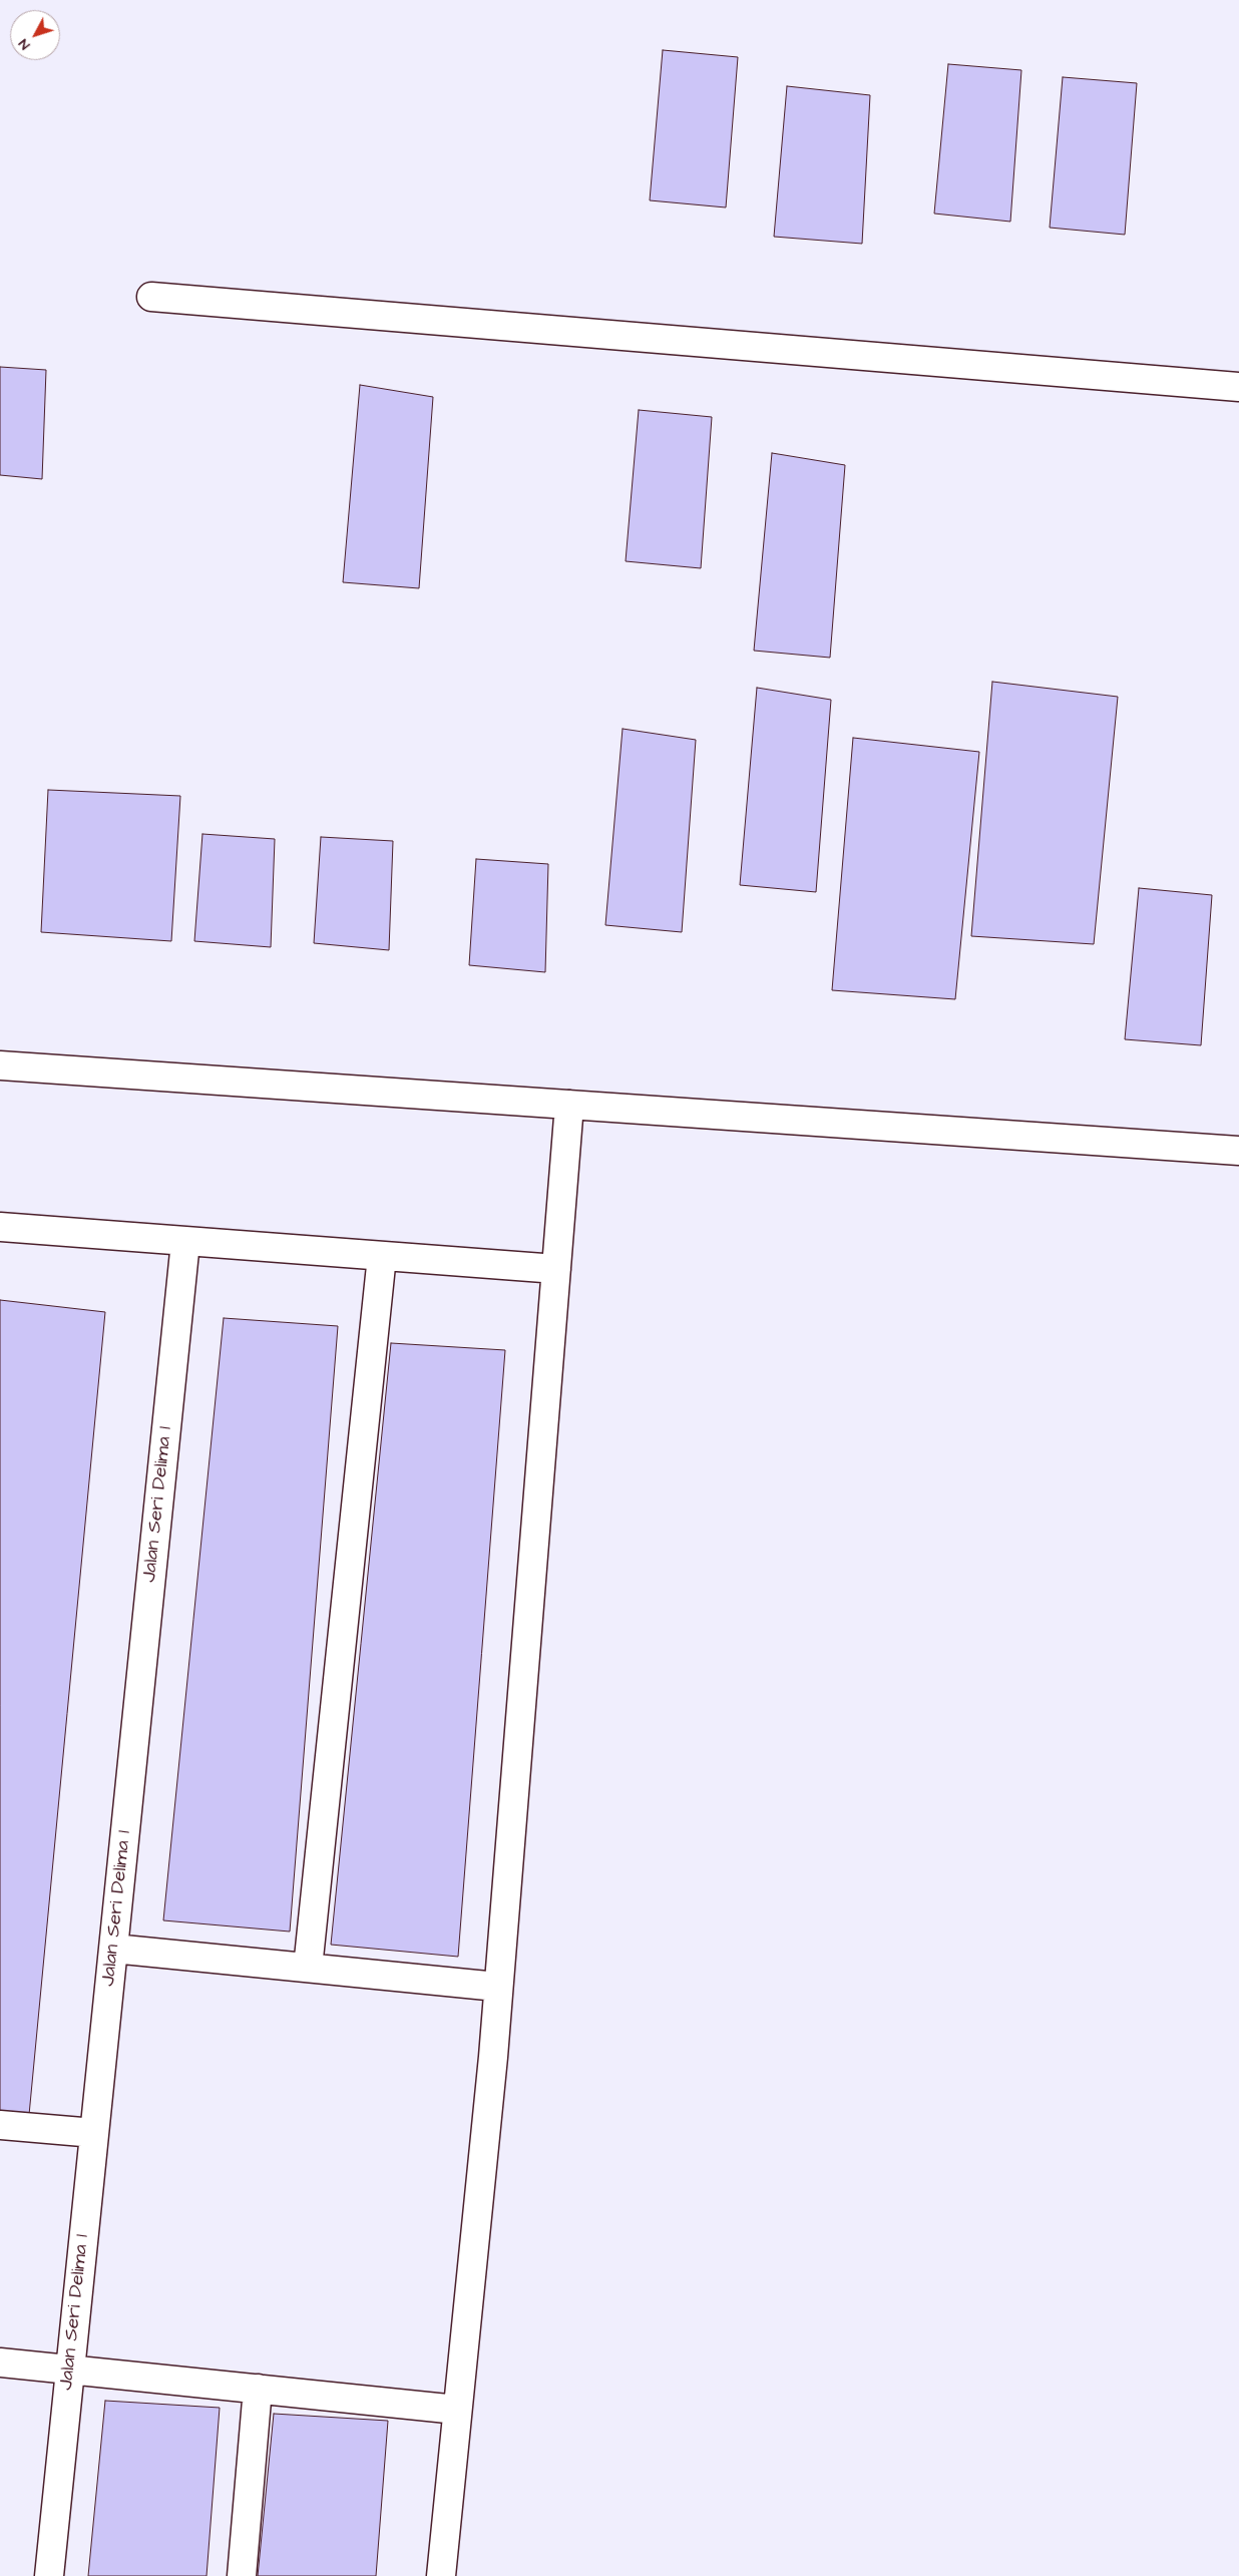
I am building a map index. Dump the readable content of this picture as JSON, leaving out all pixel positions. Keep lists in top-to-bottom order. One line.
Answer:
{"streets":{"street":["Jalan Seri Delima 1"]},"north":"bottom left"}
